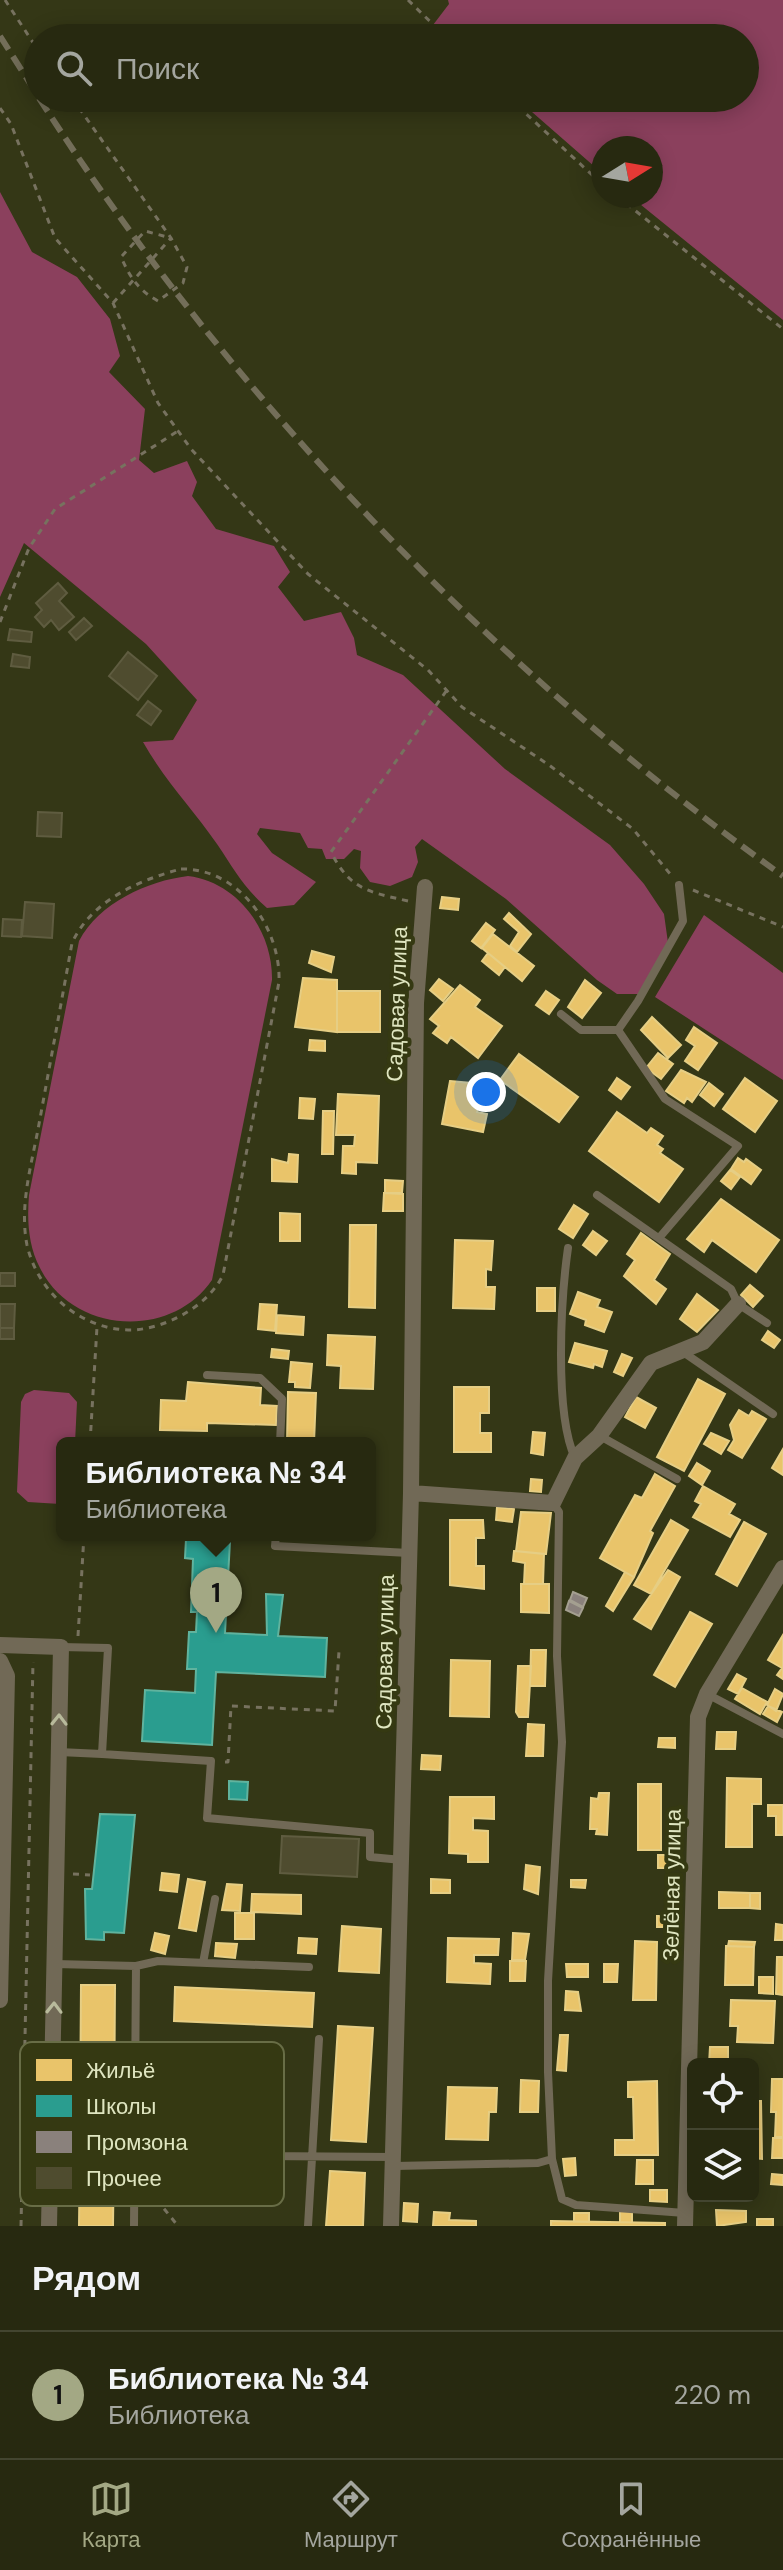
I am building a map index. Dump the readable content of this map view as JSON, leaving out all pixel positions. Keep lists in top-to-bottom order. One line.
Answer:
{"streets":{"street":["Садовая улица","Зелёная улица"]},"legend":["Жильё","Школы","Промзона","Прочее"],"north":"right","page":{"search":"Поиск","popup":["Библиотека № 34","Библиотека"],"pins":"1","heading":"Рядом","list":[{"mark":"1","name":"Библиотека № 34","note":"Библиотека","value":"220 m"}],"nav":["Карта","Маршрут","Сохранённые"]}}
